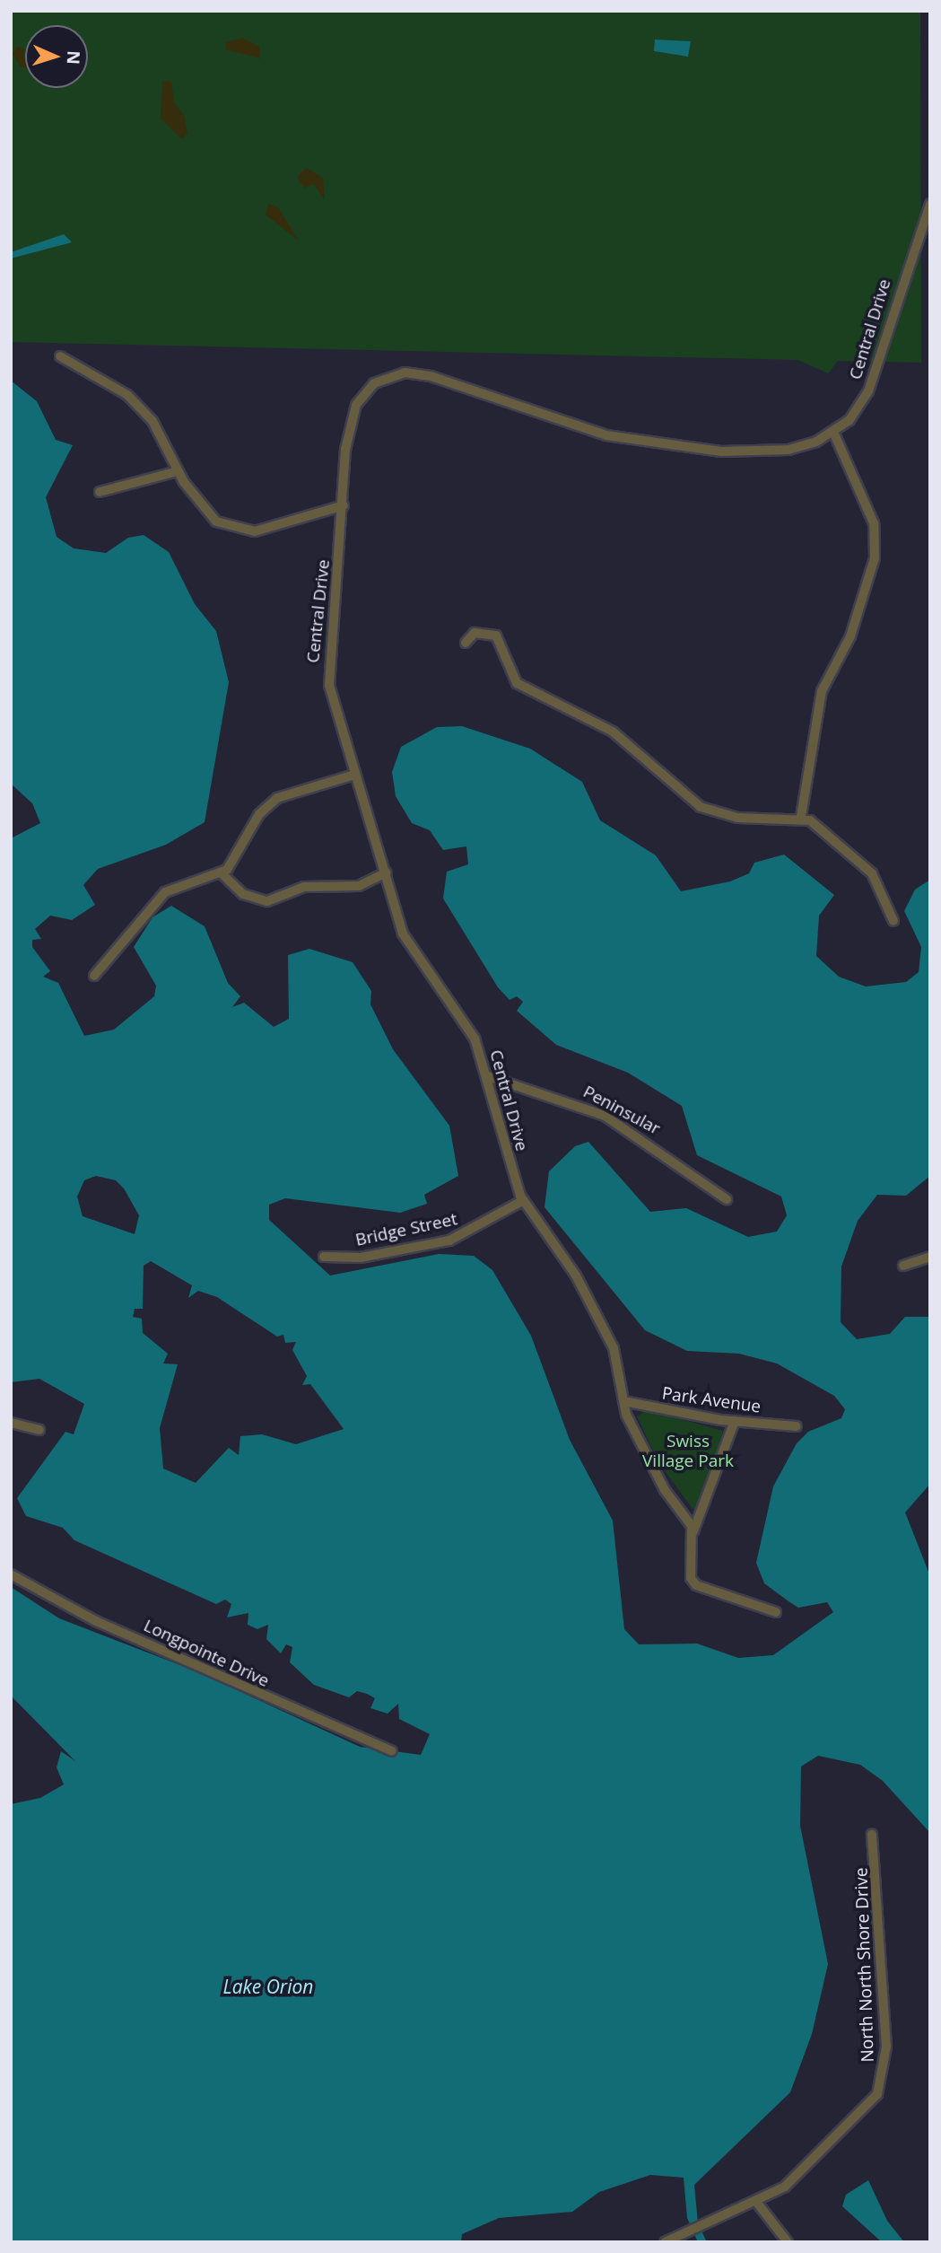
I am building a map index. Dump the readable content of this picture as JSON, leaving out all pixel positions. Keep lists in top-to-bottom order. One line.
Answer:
{"streets":{"street":["Central Drive","Peninsular","Bridge Street","Park Avenue","Longpointe Drive","North North Shore Drive"]},"crossings":[["Central Drive","Peninsular"],["Central Drive","Bridge Street"],["Central Drive","Park Avenue"]],"water":["Lake Orion"],"parks":["Swiss Village Park"],"north":"right"}
